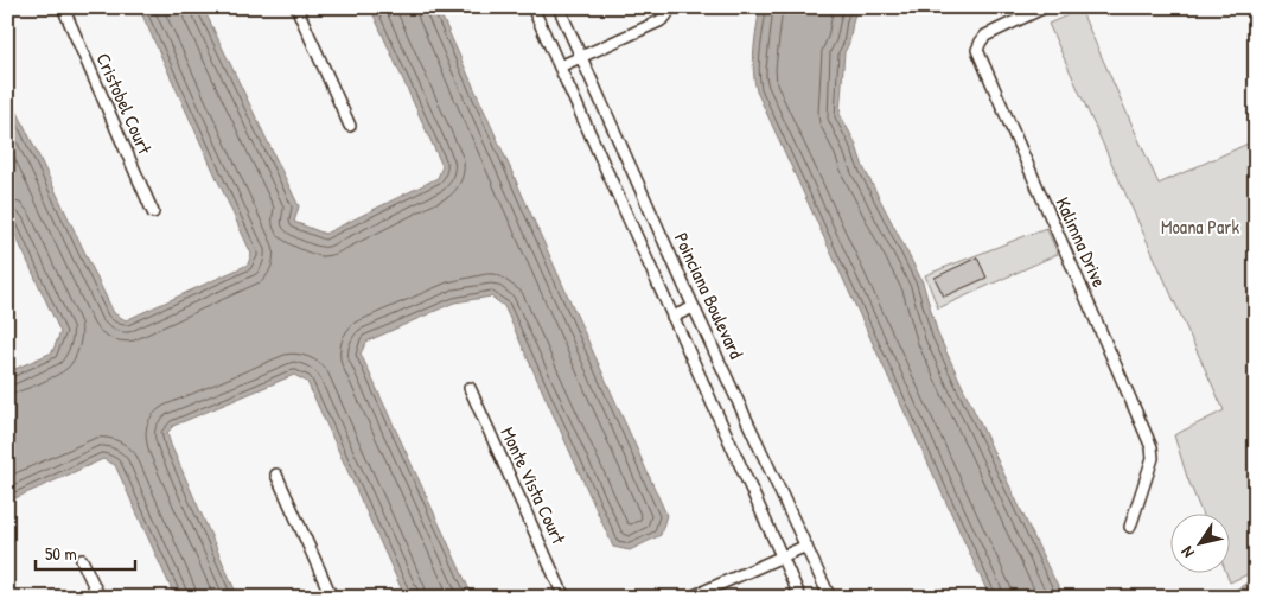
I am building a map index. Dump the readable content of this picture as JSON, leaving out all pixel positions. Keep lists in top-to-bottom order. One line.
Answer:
{"streets":{"street":["Cristobel Court","Kalimna Drive","Poinciana Boulevard","Monte Vista Court"]},"parks":["Moana Park"],"scale_bar":"50 m","north":"bottom left"}
